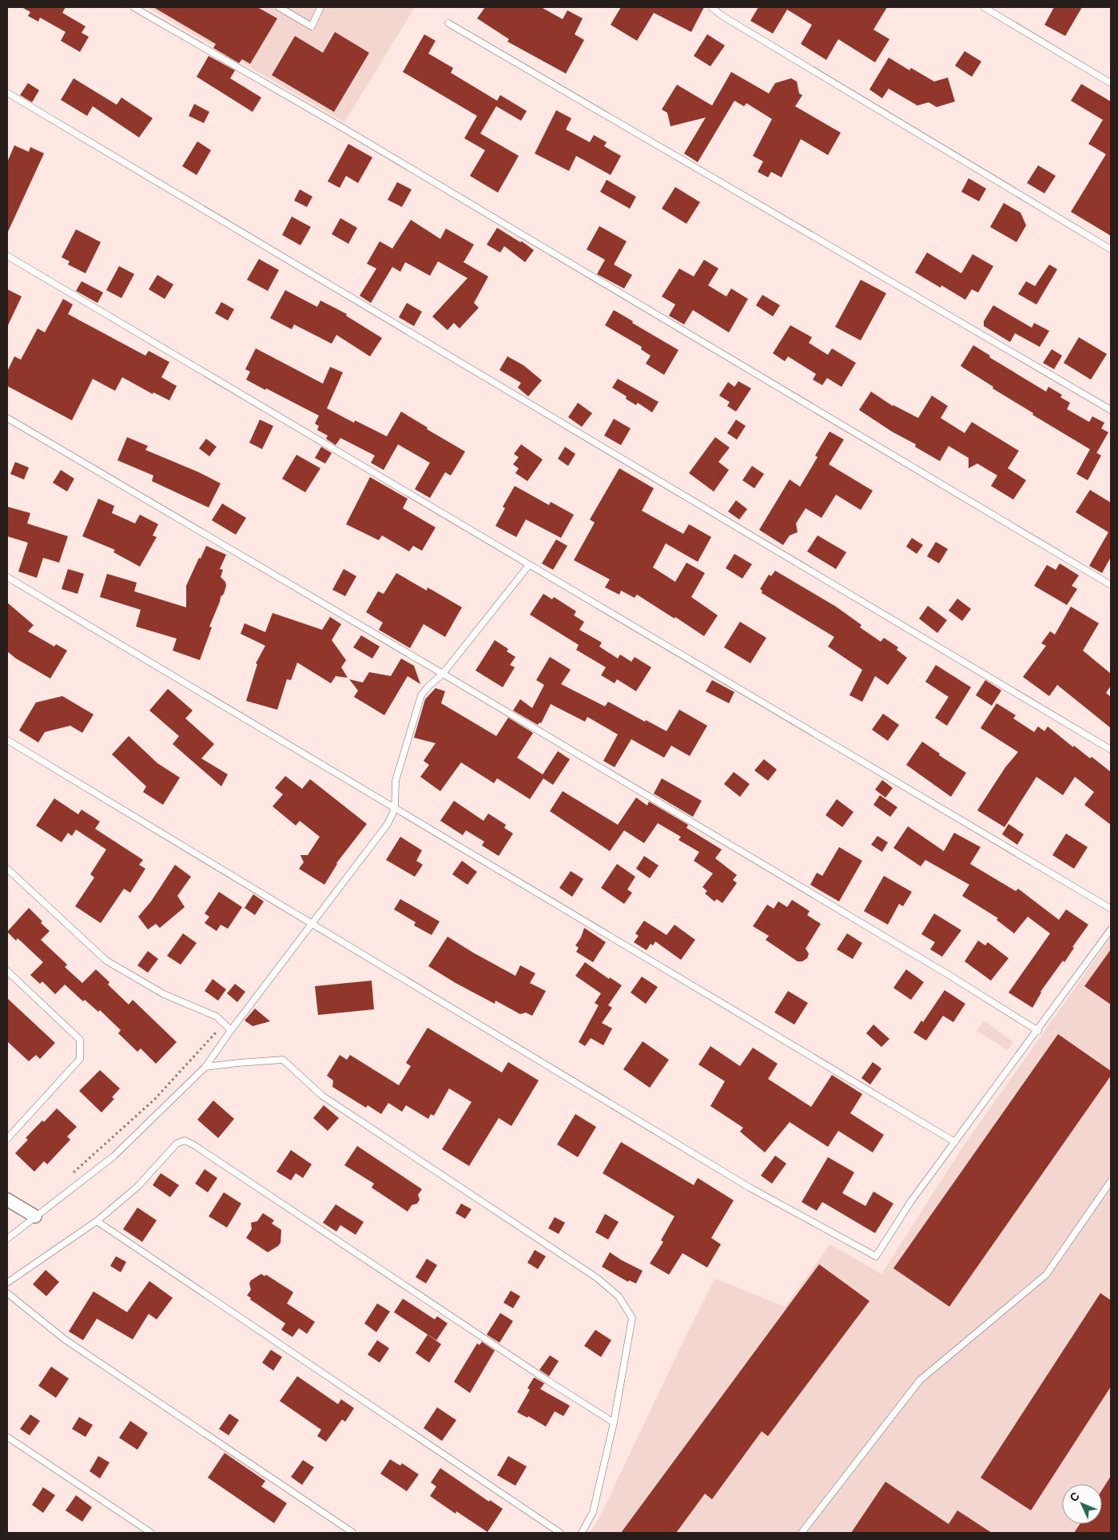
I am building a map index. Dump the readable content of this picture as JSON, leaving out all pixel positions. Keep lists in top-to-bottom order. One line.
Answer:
{"north":"top left"}
